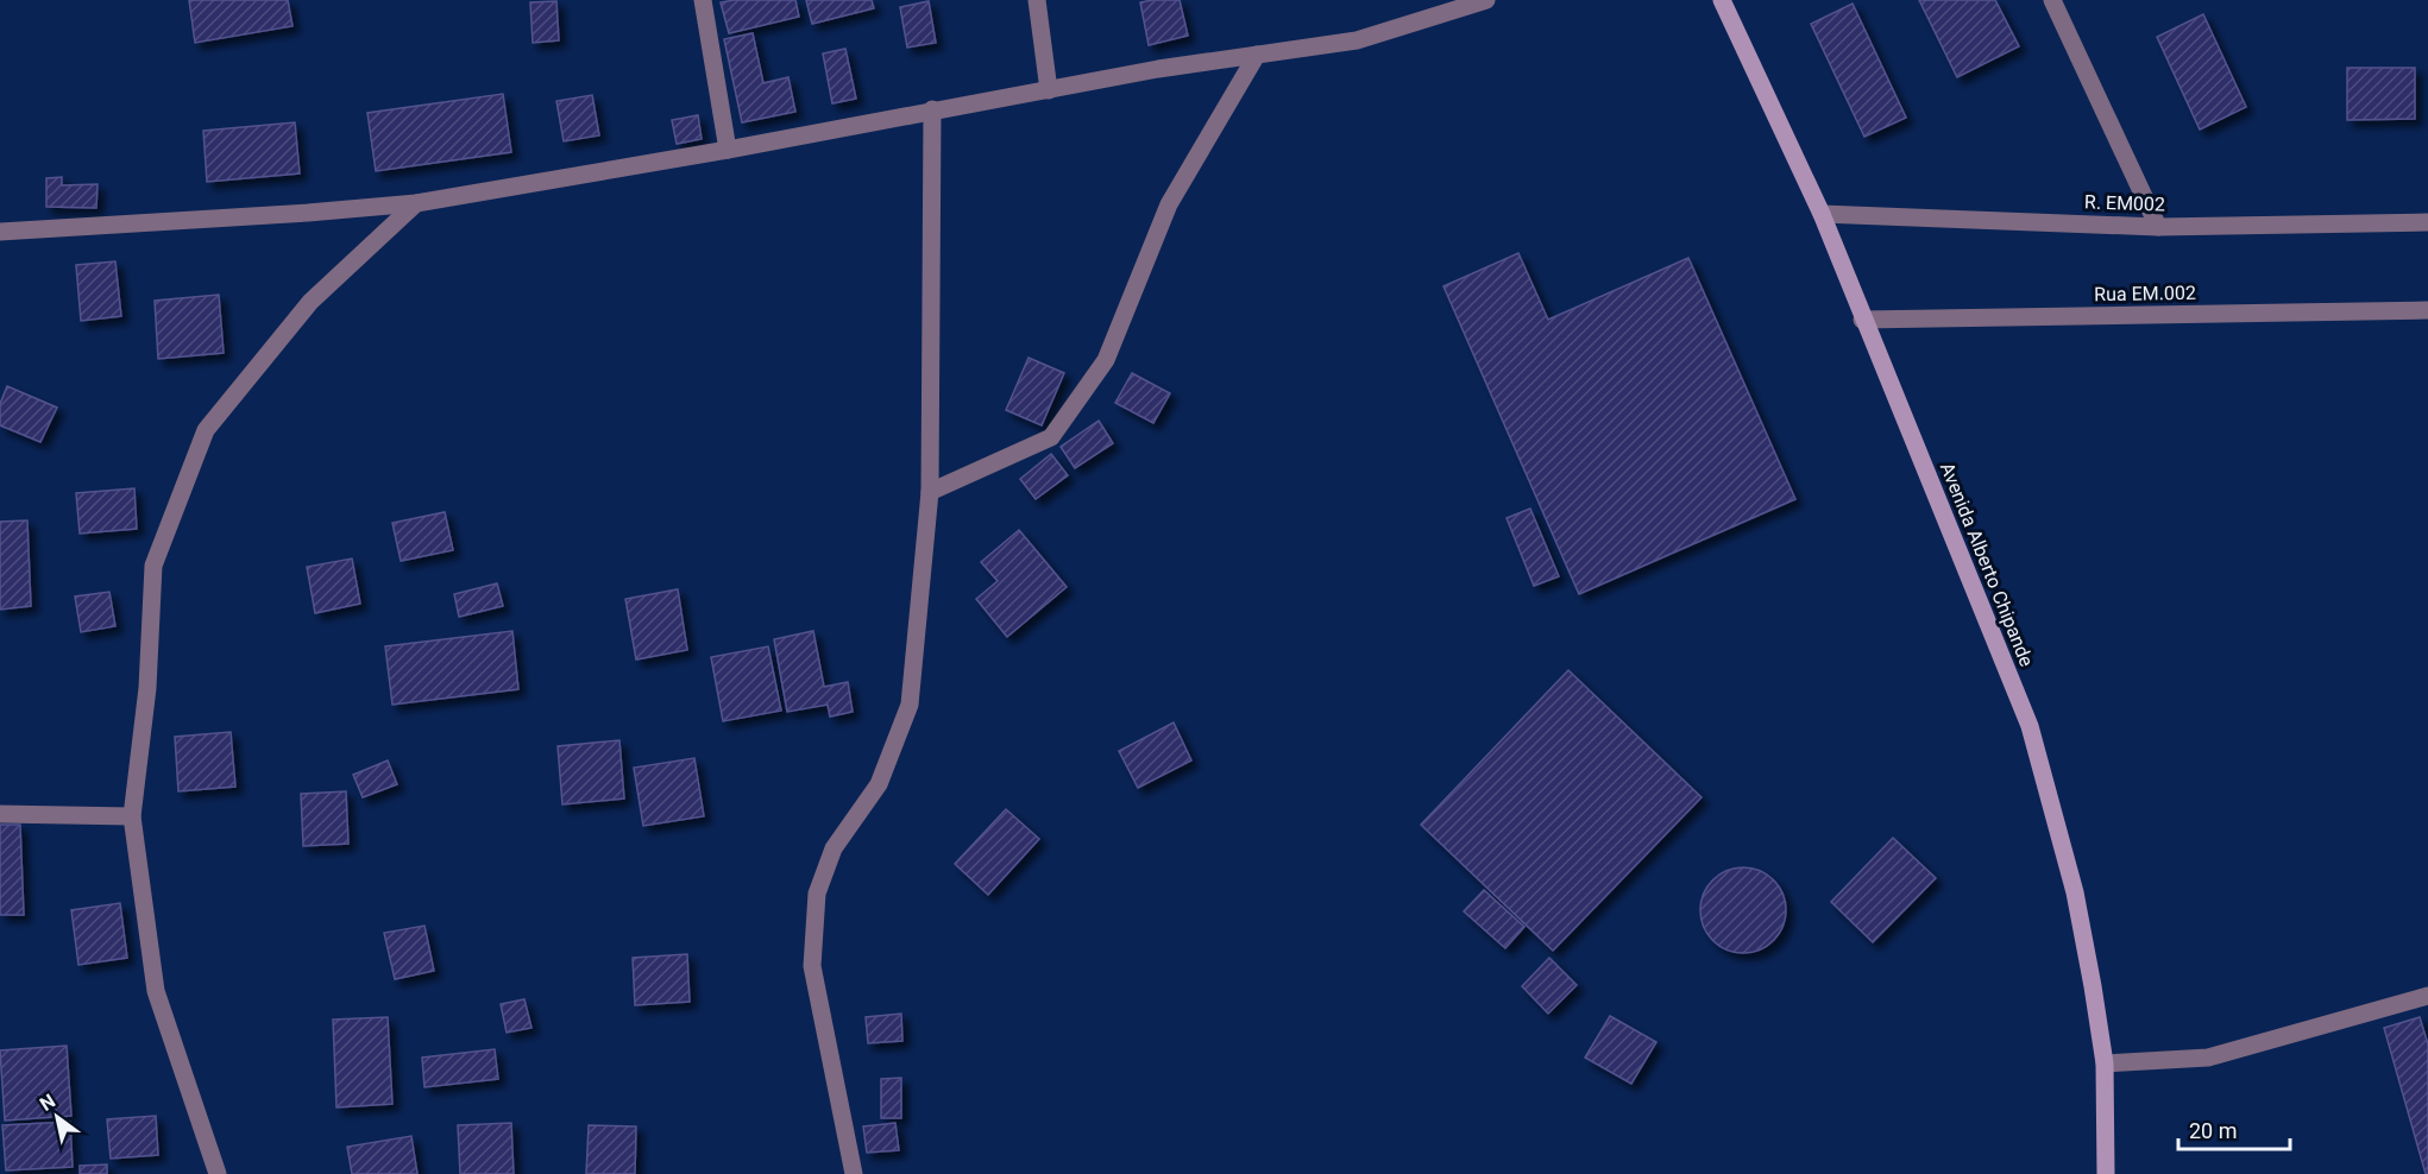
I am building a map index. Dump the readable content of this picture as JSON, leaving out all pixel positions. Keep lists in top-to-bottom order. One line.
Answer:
{"streets":{"main road":["Avenida Alberto Chipande"],"street":["R. EM002","Rua EM.002"]},"crossings":[["R. EM002","Avenida Alberto Chipande"],["Rua EM.002","Avenida Alberto Chipande"]],"scale_bar":"20 m","north":"top left"}
